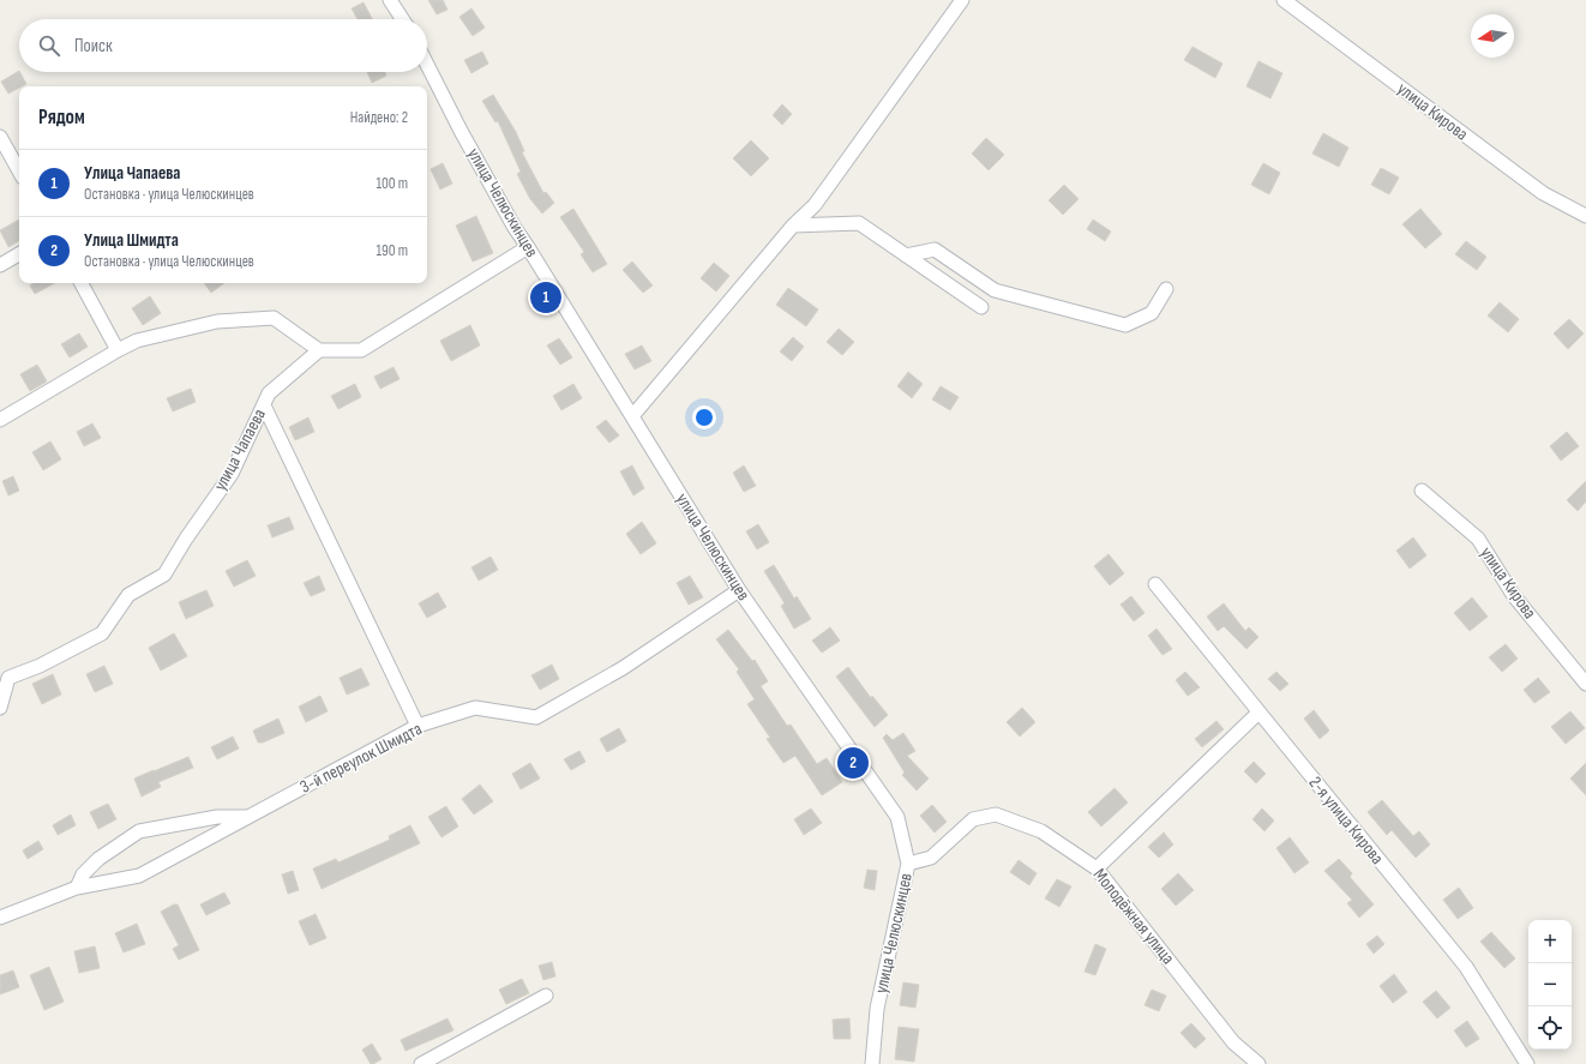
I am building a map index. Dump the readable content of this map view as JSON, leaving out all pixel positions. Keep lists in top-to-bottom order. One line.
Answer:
{"streets":{"street":["улица Кирова","улица Челюскинцев","улица Чапаева","3-й переулок Шмидта","2-я улица Кирова","Молодёжная улица"]},"crossings":[["улица Челюскинцев","3-й переулок Шмидта"],["улица Челюскинцев","Молодёжная улица"]],"north":"left","page":{"search":"Поиск","heading":["Рядом","Найдено: 2"],"list":[{"mark":"1","name":"Улица Чапаева","note":"Остановка · улица Челюскинцев","value":"100 m"},{"mark":"2","name":"Улица Шмидта","note":"Остановка · улица Челюскинцев","value":"190 m"}],"pins":["1","2"],"map_buttons":["+","−"]}}
